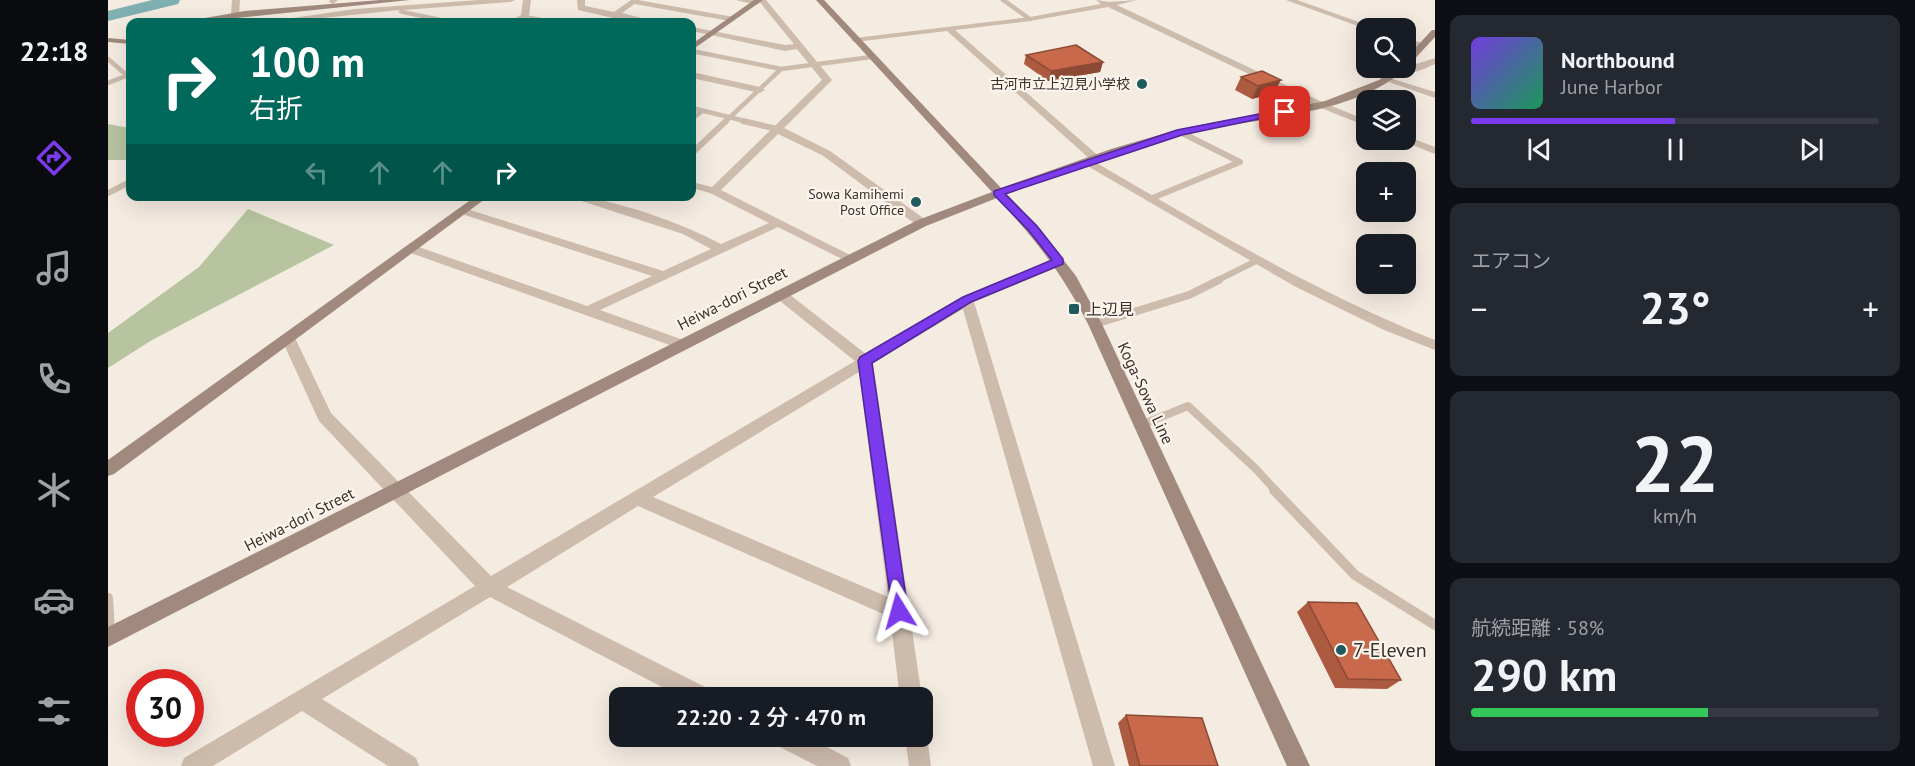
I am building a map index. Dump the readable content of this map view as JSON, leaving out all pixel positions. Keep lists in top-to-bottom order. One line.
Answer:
{"streets":{"street":["Heiwa-dori Street","Koga-Sowa Line"]},"crossings":[["Heiwa-dori Street","Koga-Sowa Line"]],"places":{"other":["古河市立上辺見小学校","Sowa Kamihemi Post Office","7-Eleven"],"transit":["上辺見"]},"page":{"tabs":"22:18","map_buttons":["+","−"],"turn":["100 m","右折"],"song":["Northbound","June Harbor"],"tile":["エアコン",["22","km/h"],["航続距離 · 58%","290 km"]],"heat":["−","23°","+"],"limit":"30","trip":"22:20 · 2 分 · 470 m"}}
